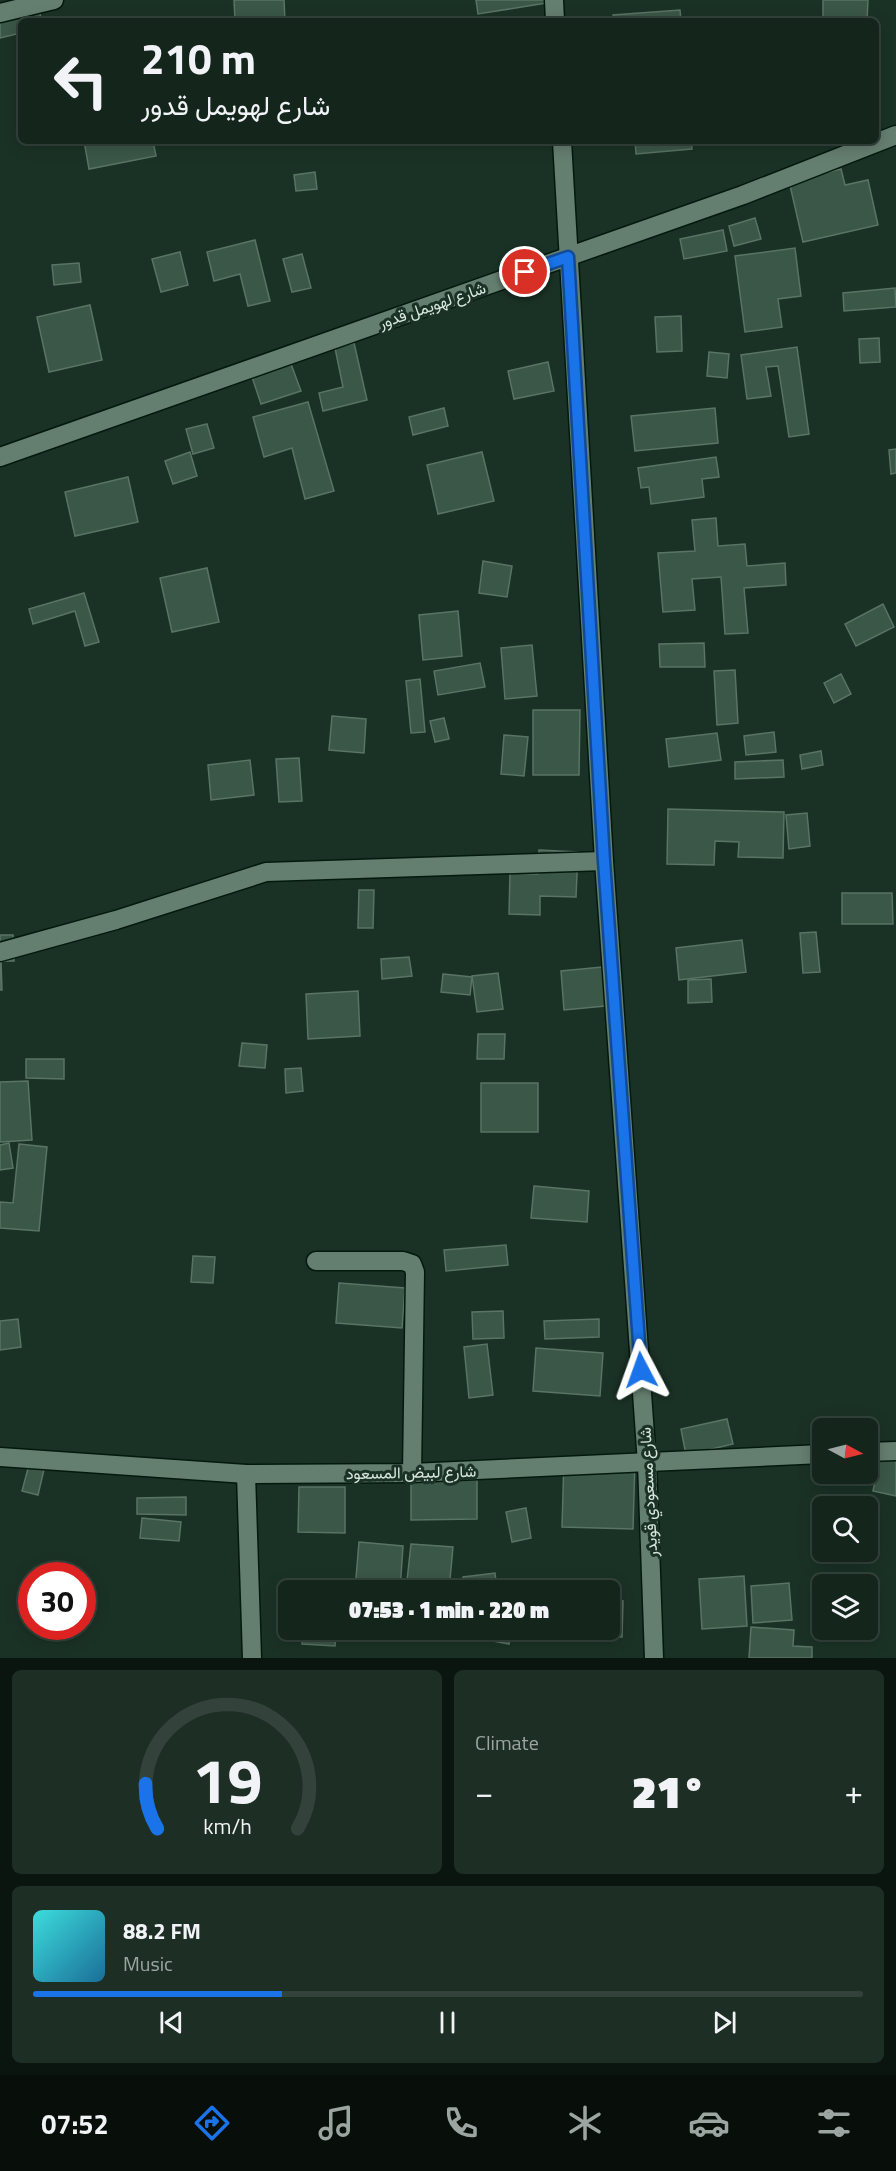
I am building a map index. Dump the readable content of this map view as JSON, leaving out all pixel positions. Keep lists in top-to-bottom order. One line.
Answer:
{"streets":{"street":["شارع لهويمل قدور","شارع لبيض المسعود","شارع مسعودي قويدر"]},"crossings":[["شارع لهويمل قدور","شارع مسعودي قويدر"],["شارع لبيض المسعود","شارع مسعودي قويدر"]],"north":"right","page":{"turn":["210 m","شارع لهويمل قدور"],"limit":"30","trip":"07:53 · 1 min · 220 m","tile":"Climate","heat":["−","21°","+"],"song":["88.2 FM","Music"],"tabs":"07:52","gauge":["19","km/h"]}}
